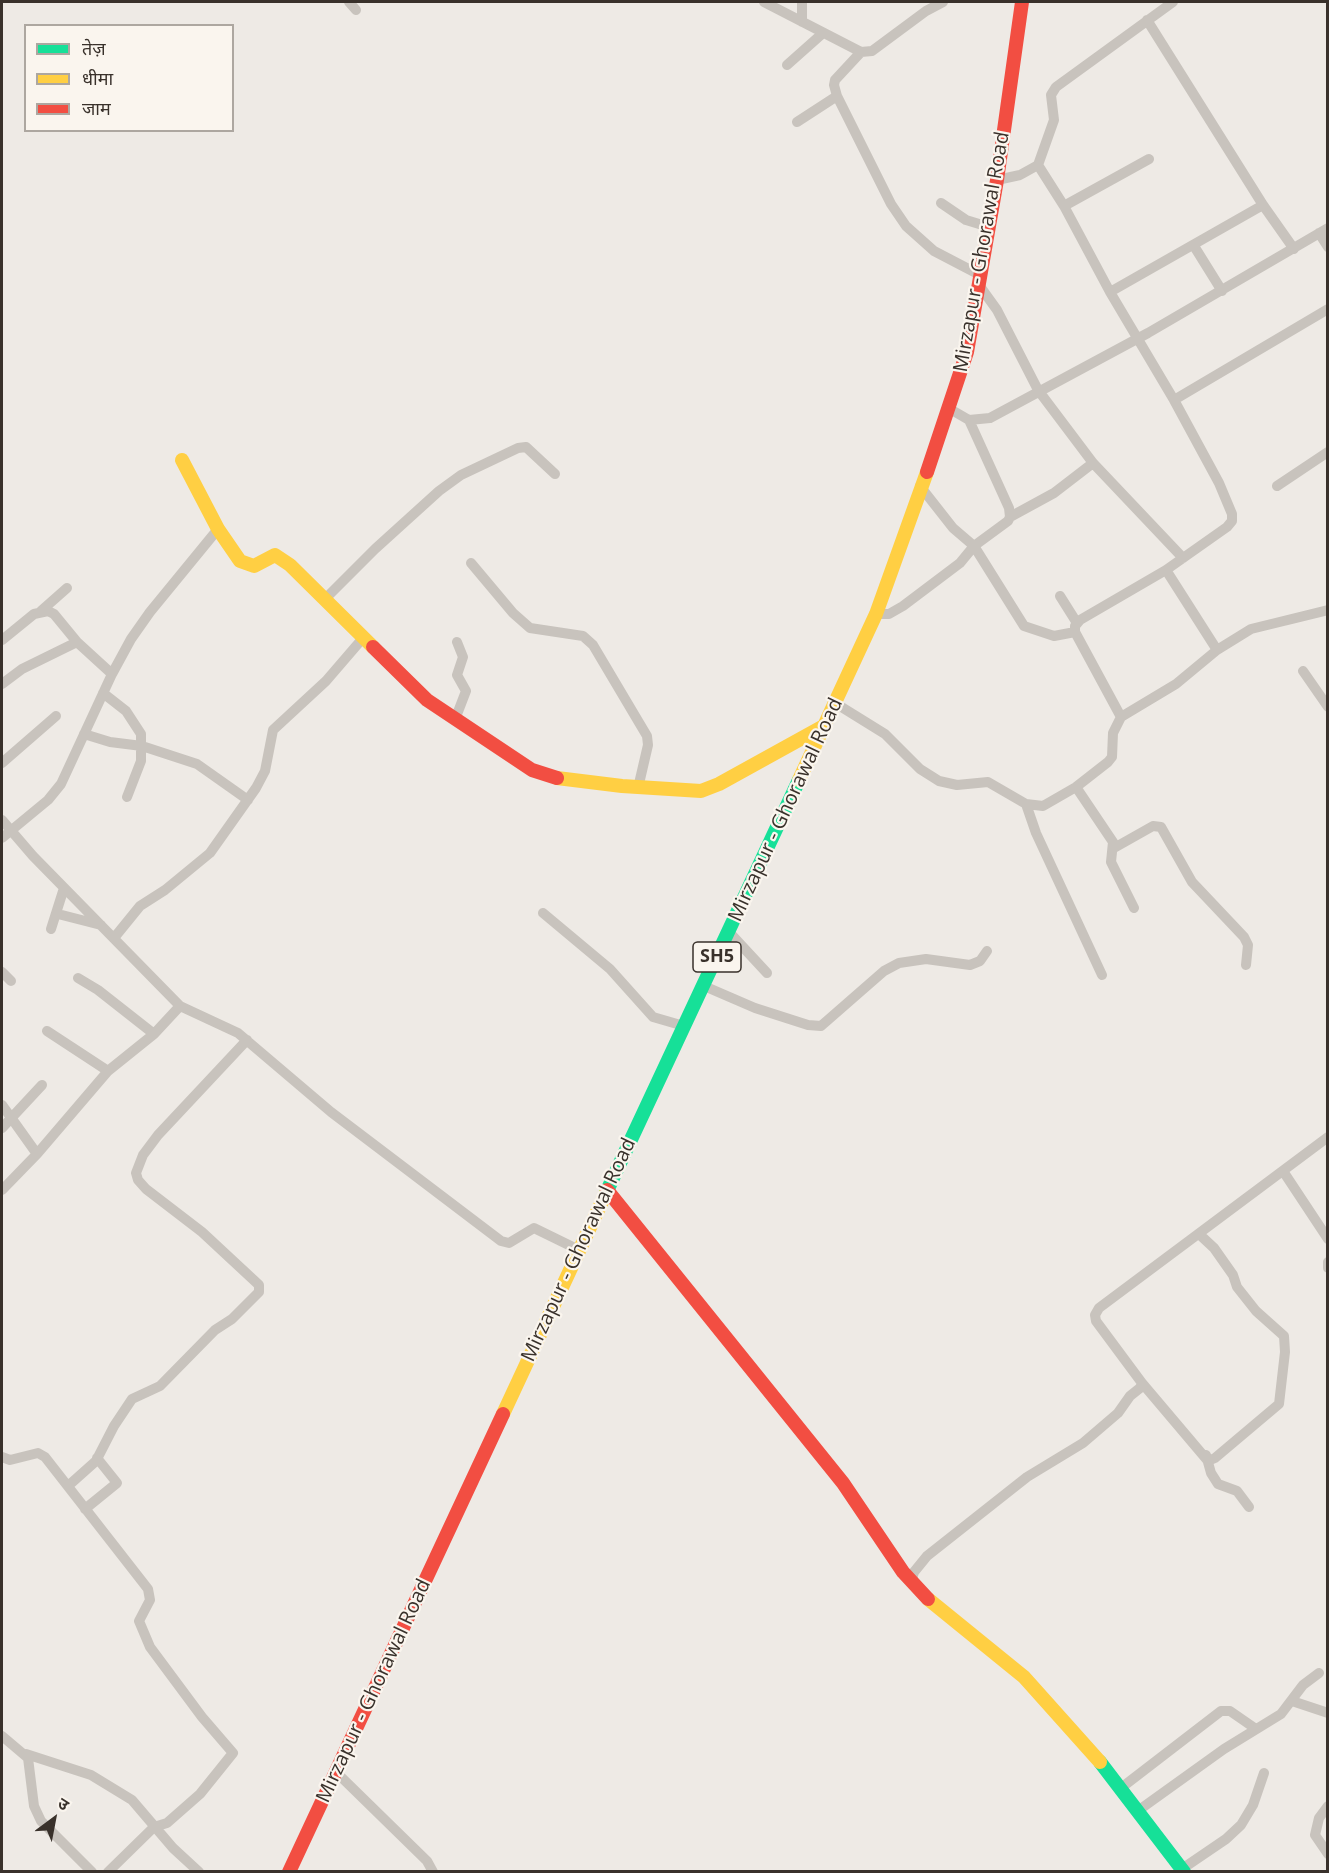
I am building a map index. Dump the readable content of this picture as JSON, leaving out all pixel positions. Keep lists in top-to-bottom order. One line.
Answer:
{"streets":{"main road":["Mirzapur - Ghorawal Road","SH5"]},"legend":["तेज़","धीमा","जाम"],"north":"top right"}
